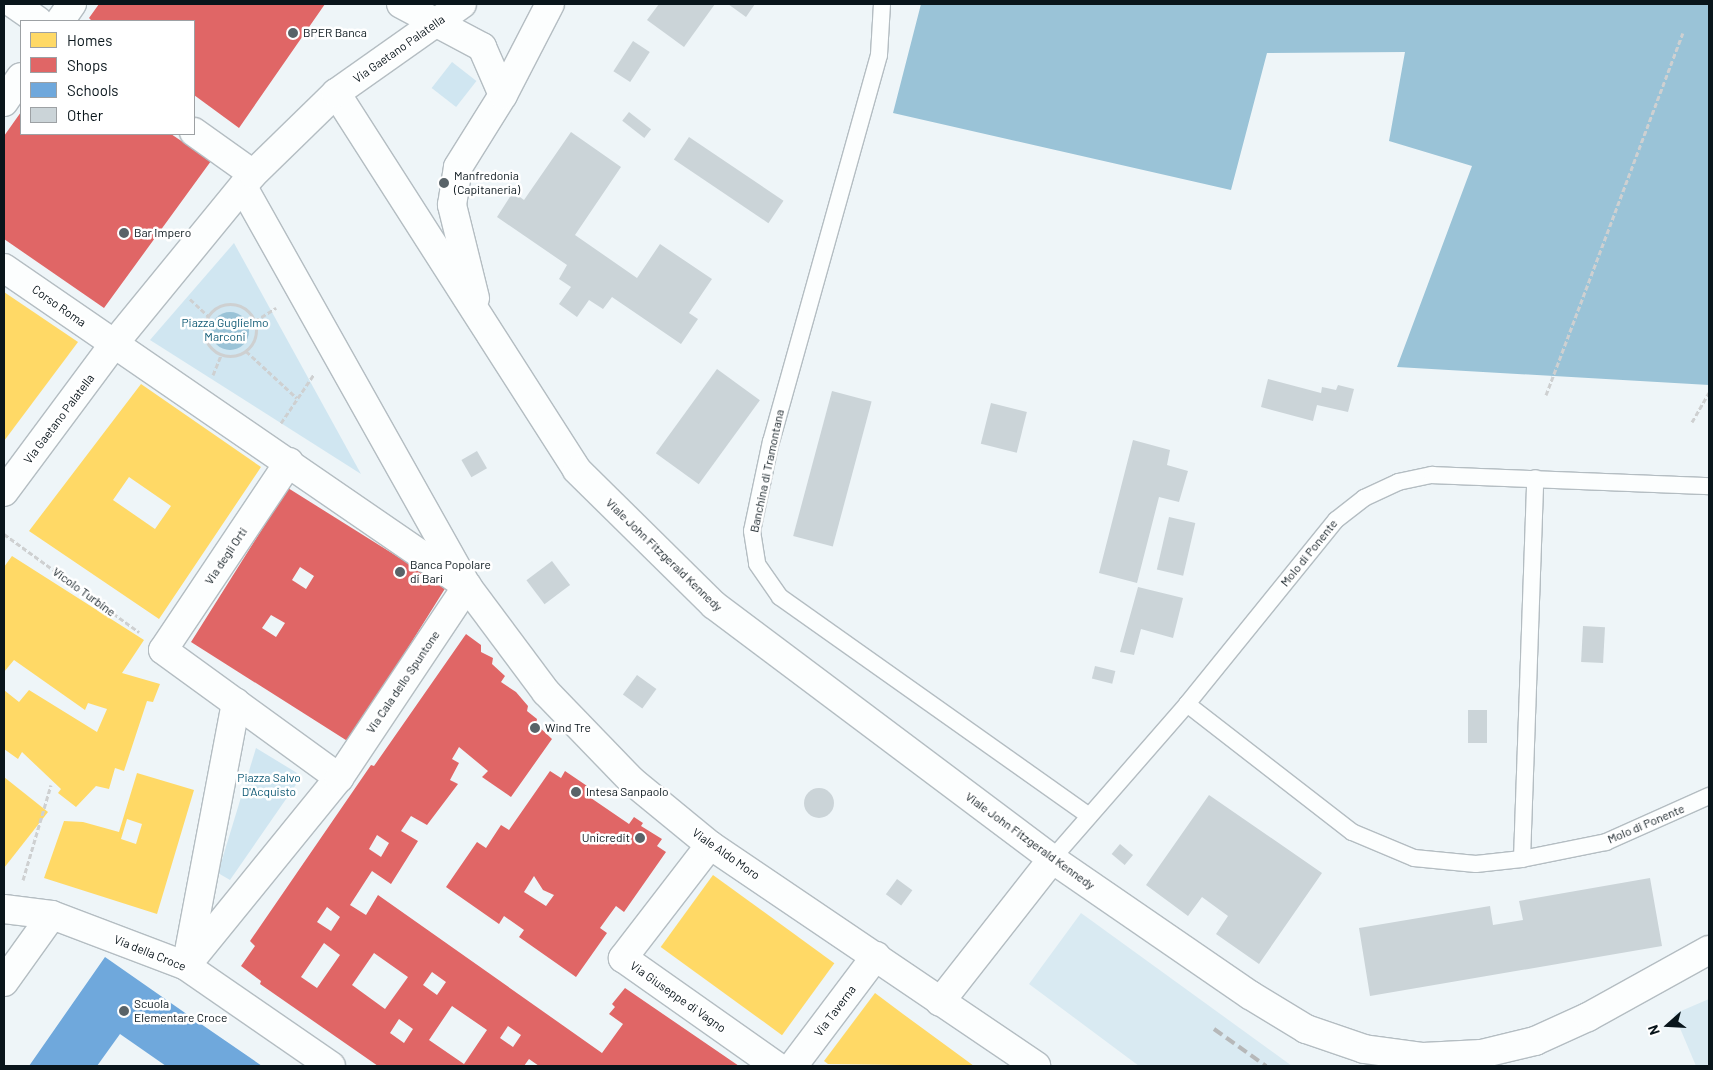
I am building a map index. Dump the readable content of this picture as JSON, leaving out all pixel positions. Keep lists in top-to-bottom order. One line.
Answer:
{"streets":{"street":["Via Gaetano Palatella","Corso Roma","Viale John Fitzgerald Kennedy","Via degli Orti","Via Cala dello Spuntone","Viale Aldo Moro","Via della Croce","Via Giuseppe di Vagno","Via Taverna"],"lane":["Banchina di Tramontana","Molo di Ponente"],"path":["Vicolo Turbine"]},"crossings":[["Via Gaetano Palatella","Corso Roma"],["Banchina di Tramontana","Molo di Ponente"],["Molo di Ponente","Viale John Fitzgerald Kennedy"],["Via degli Orti","Vicolo Turbine"],["Via Cala dello Spuntone","Viale Aldo Moro"],["Viale Aldo Moro","Via Giuseppe di Vagno"],["Viale Aldo Moro","Via Taverna"]],"parks":["Piazza Guglielmo Marconi","Piazza Salvo D'Acquisto"],"places":["BPER Banca","Manfredonia (Capitaneria)","Bar Impero","Banca Popolare di Bari","Wind Tre","Intesa Sanpaolo","Unicredit","Scuola Elementare Croce"],"legend":["Homes","Shops","Schools","Other"],"north":"left"}
